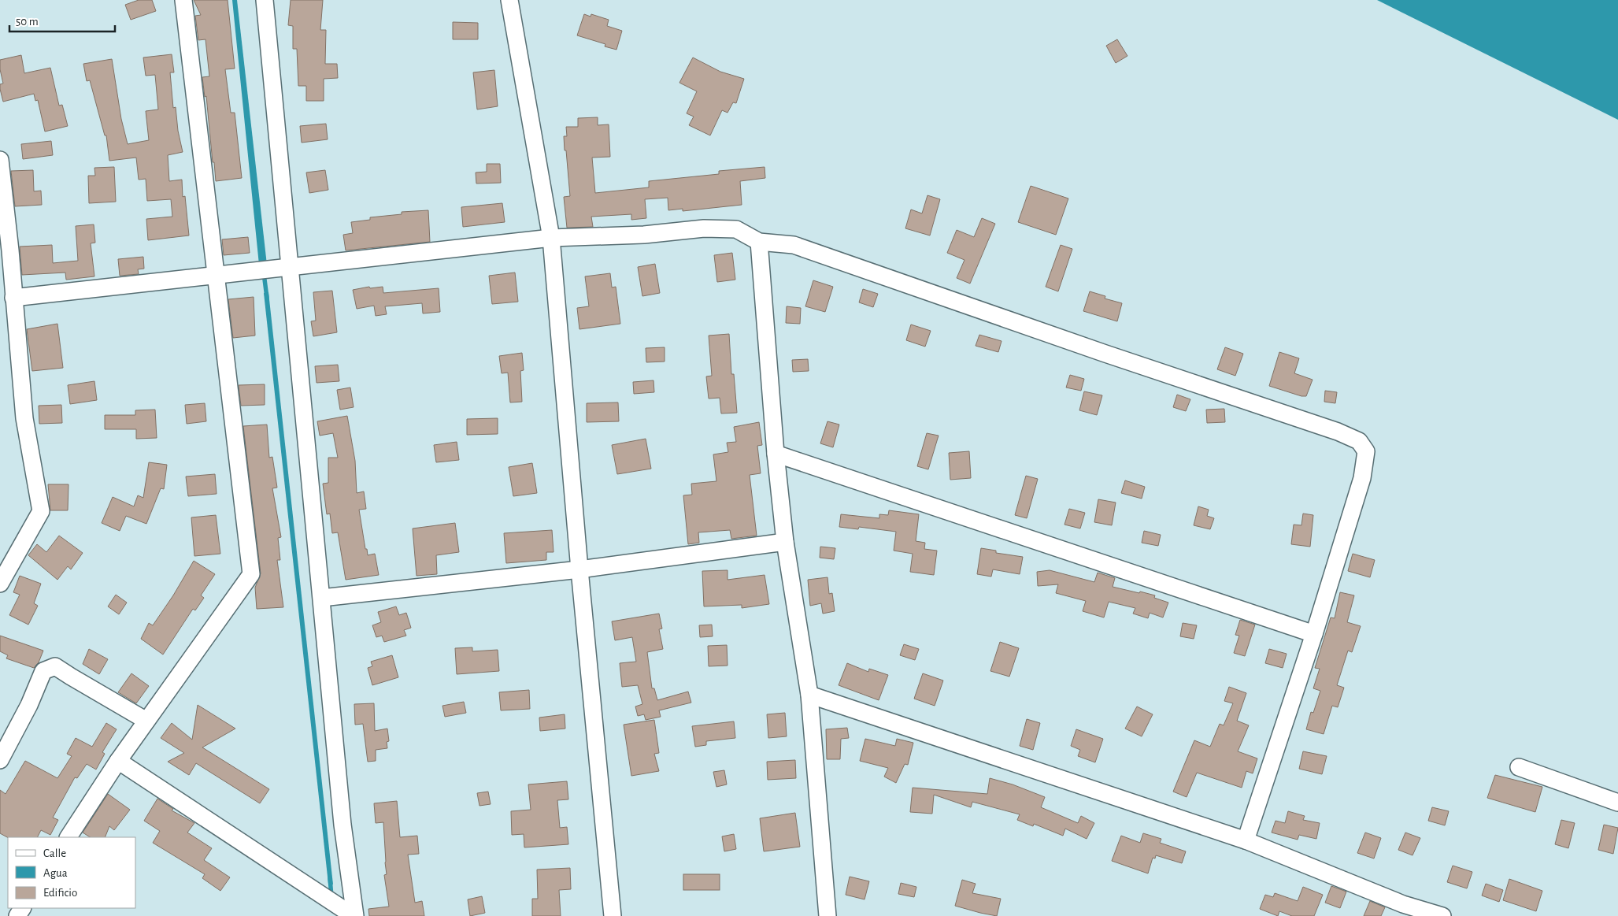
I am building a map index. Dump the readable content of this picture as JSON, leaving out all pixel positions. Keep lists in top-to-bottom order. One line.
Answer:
{"legend":["Calle","Agua","Edificio"],"scale_bar":"50 m"}
